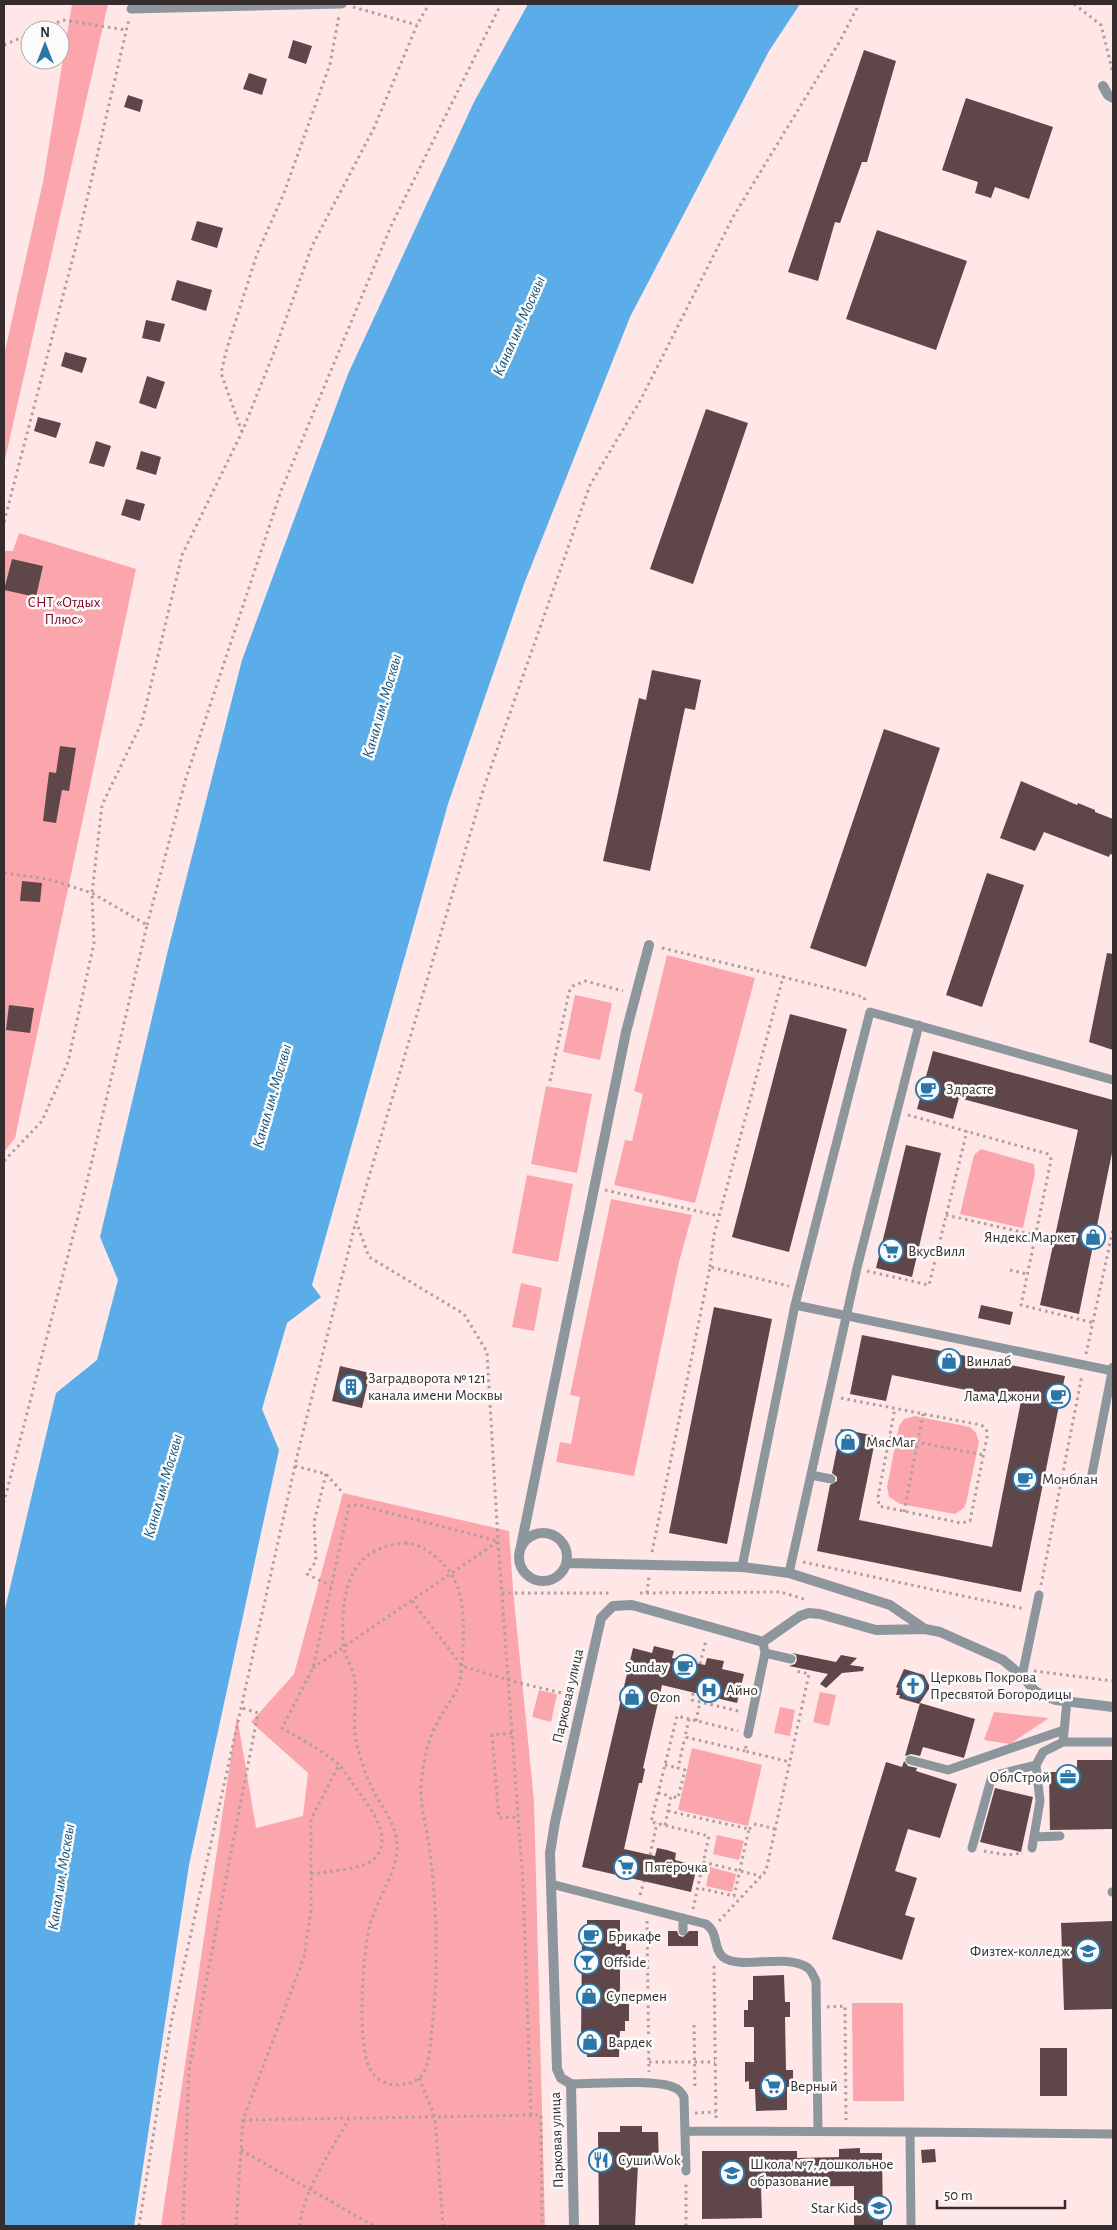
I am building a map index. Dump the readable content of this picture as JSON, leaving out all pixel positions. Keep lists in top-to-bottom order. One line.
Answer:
{"streets":{"street":["Парковая улица"]},"water":["Канал им. Москвы"],"parks":["СНТ «Отдых Плюс»"],"places":{"cafe":["Здрасте","Лама Джони","Монблан","Sunday","Брикафе"],"shop":["Яндекс.Маркет","Винлаб","МясМаг","Ozon","Супермен","Вардек"],"supermarket":["ВкусВилл","Пятёрочка","Верный"],"building":["Заградворота № 121 канала имени Москвы"],"church":["Церковь Покрова Пресвятой Богородицы"],"hospital":["Айно"],"office":["ОблСтрой"],"school or university":["Физтех-колледж","Школа №7, дошкольное образование","Star Kids"],"bar":["Offside"],"restaurant":["Суши Wok"]},"scale_bar":"50 m","north":"top"}
